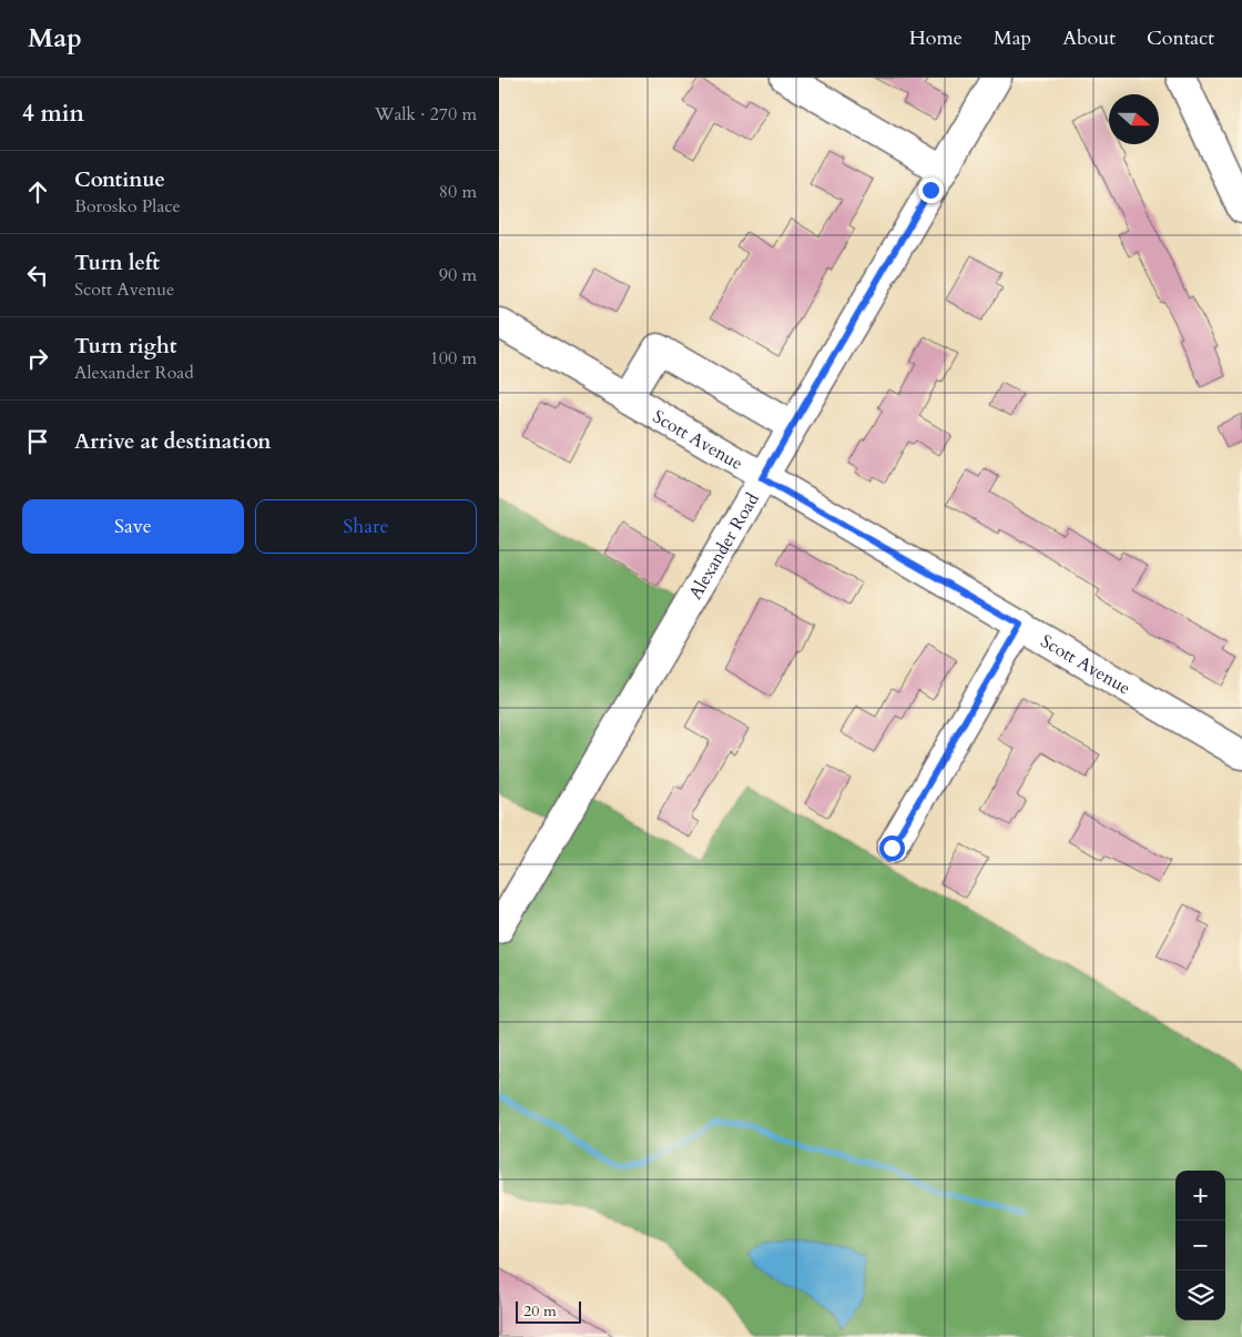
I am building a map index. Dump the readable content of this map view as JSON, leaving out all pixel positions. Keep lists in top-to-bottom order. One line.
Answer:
{"streets":{"street":["Scott Avenue","Alexander Road"]},"crossings":[["Scott Avenue","Alexander Road"]],"scale_bar":"20 m","north":"right","page":{"header":"Map","nav":["Home","Map","About","Contact"],"heading":["4 min","Walk · 270 m"],"list":[["Continue","Borosko Place","80 m"],["Turn left","Scott Avenue","90 m"],["Turn right","Alexander Road","100 m"],"Arrive at destination"],"buttons":["Save","Share"],"map_buttons":["+","−"],"scale":"20 m"}}
